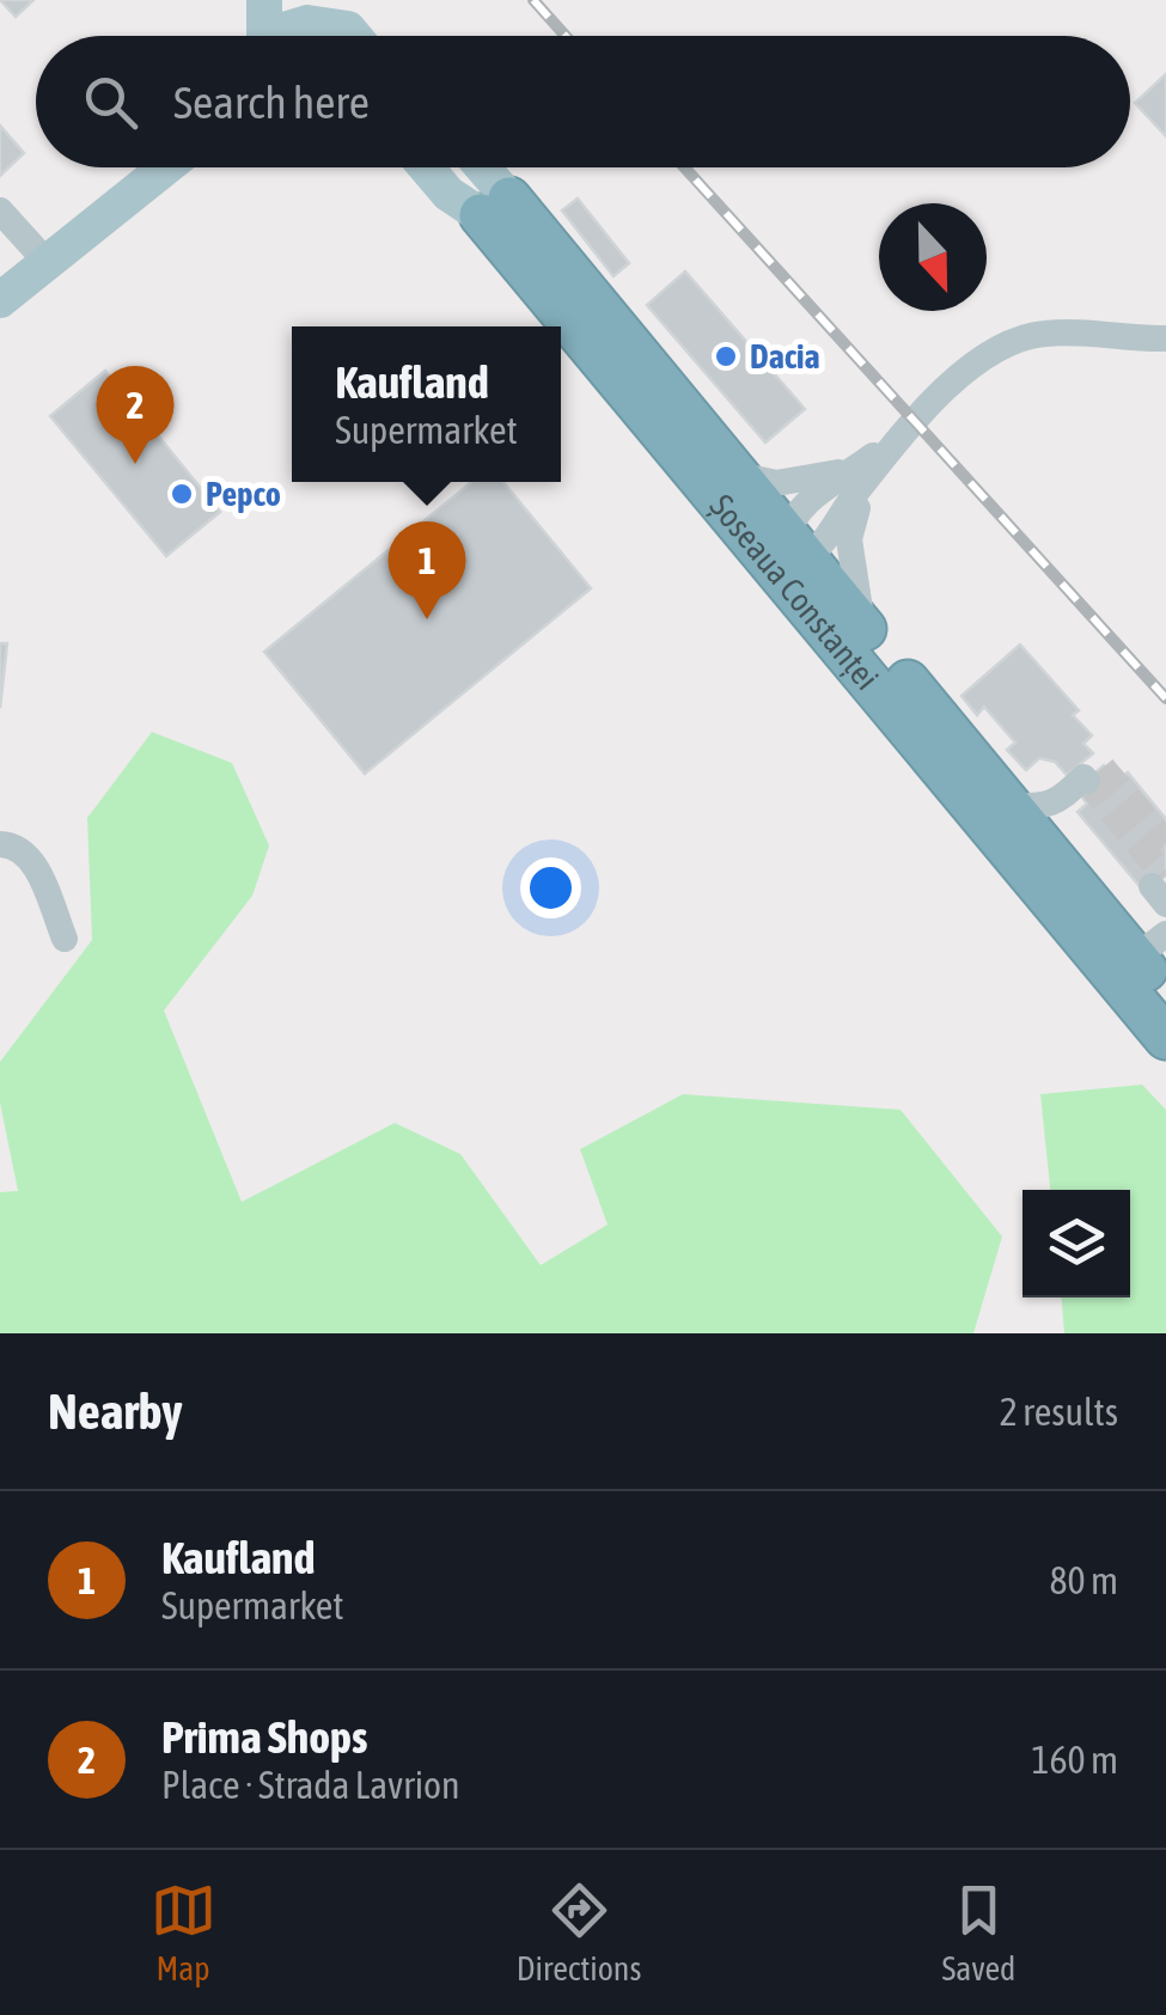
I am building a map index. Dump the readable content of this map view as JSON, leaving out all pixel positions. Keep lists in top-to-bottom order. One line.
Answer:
{"streets":{"highway":["Șoseaua Constanței"]},"places":["Dacia","Pepco"],"north":"bottom","page":{"search":"Search here","popup":["Kaufland","Supermarket"],"pins":["2","1"],"heading":["Nearby","2 results"],"list":[{"mark":"1","name":"Kaufland","note":"Supermarket","value":"80 m"},{"mark":"2","name":"Prima Shops","note":"Place · Strada Lavrion","value":"160 m"}],"nav":["Map","Directions","Saved"]}}
